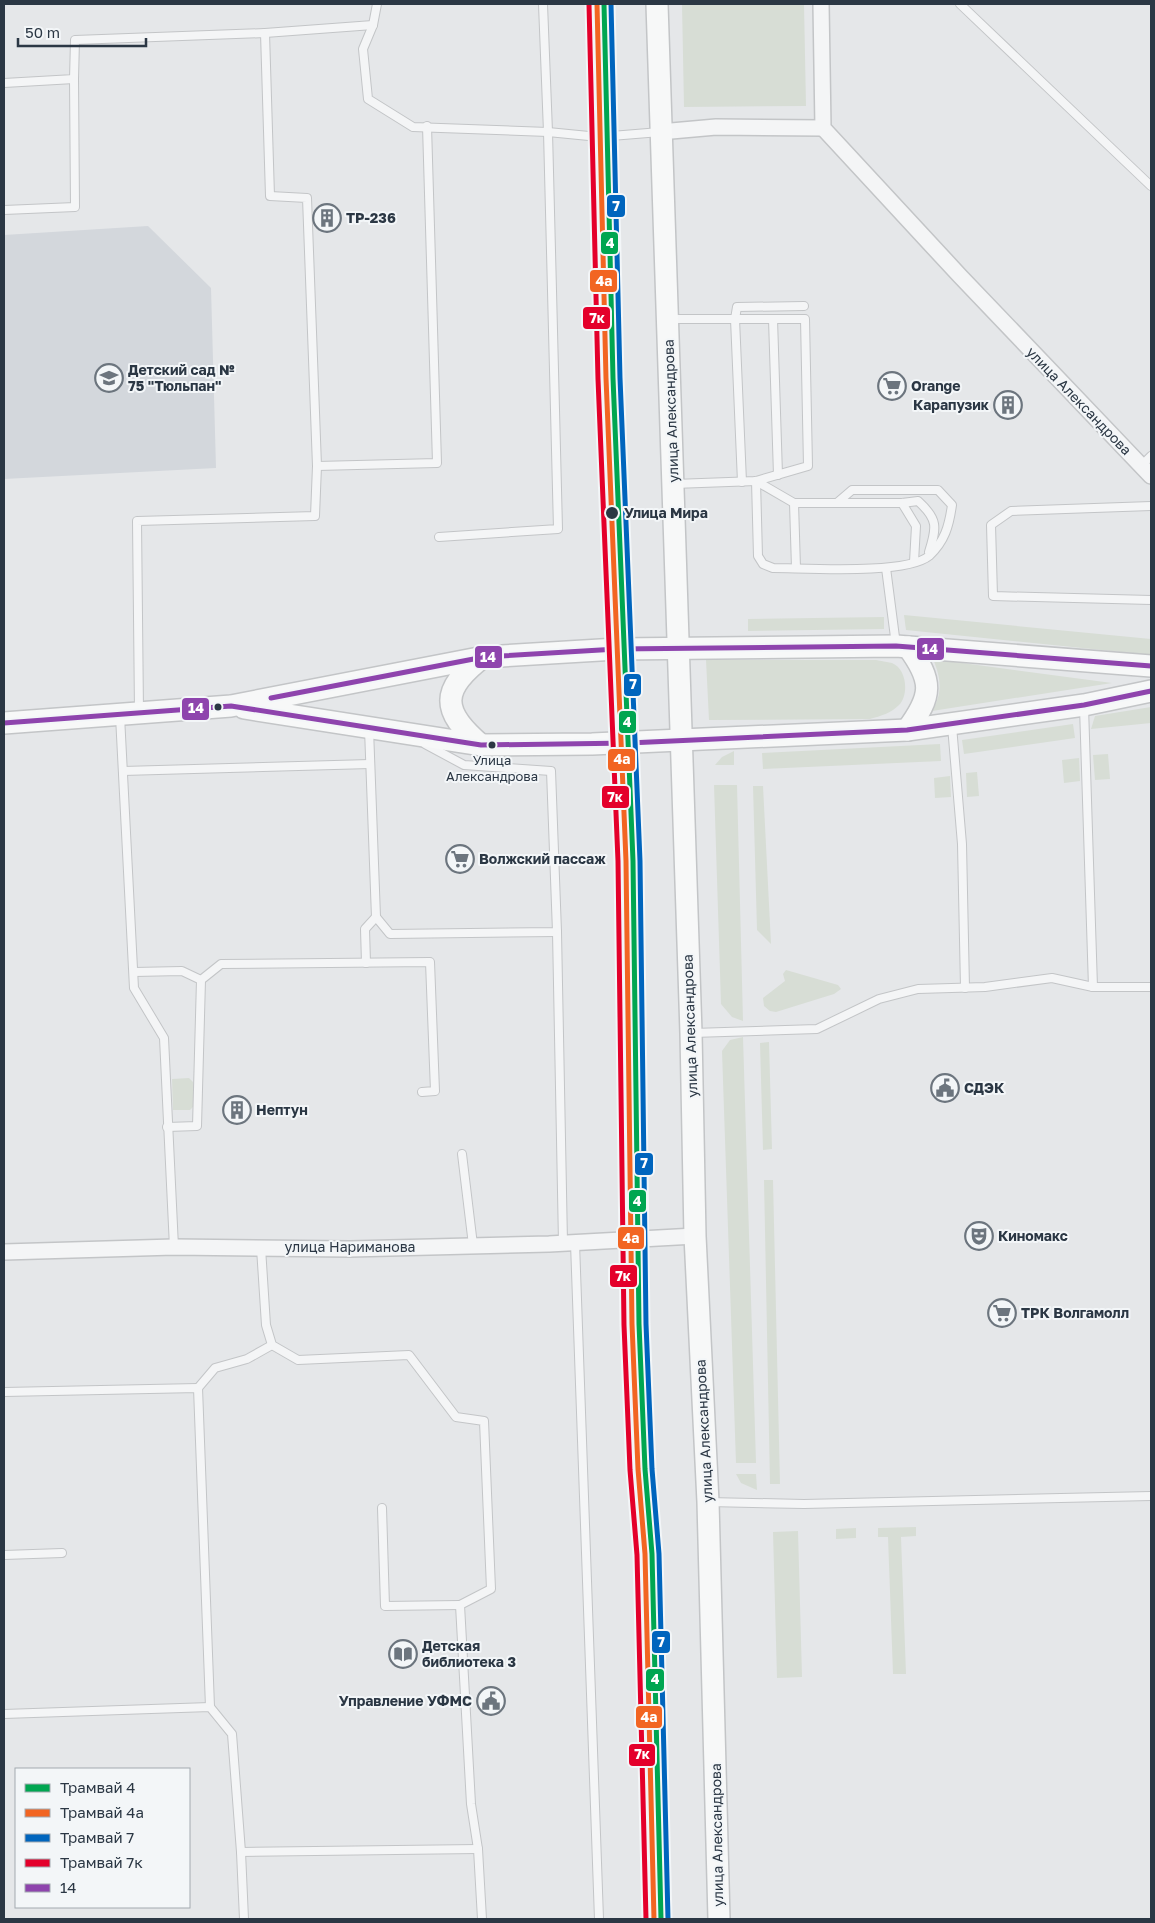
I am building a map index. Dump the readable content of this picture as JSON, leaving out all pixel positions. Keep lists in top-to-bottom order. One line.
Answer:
{"streets":{"street":["улица Александрова","улица Нариманова"]},"crossings":[["улица Александрова","улица Нариманова"]],"places":{"building":["ТР-236","Карапузик","Нептун"],"school or university":["Детский сад № 75 \"Тюльпан\""],"supermarket":["Orange","Волжский пассаж","ТРК Волгамолл"],"other":["Улица Мира","Улица Александрова"],"public building":["СДЭК","Управление УФМС"],"theatre":["Киномакс"],"library":["Детская библиотека 3"]},"lines":["tram line 4","tram line 4а","tram line 7","tram line 7к","transit line 14"],"legend":["Трамвай 4","Трамвай 4а","Трамвай 7","Трамвай 7к","14"],"scale_bar":"50 m"}
